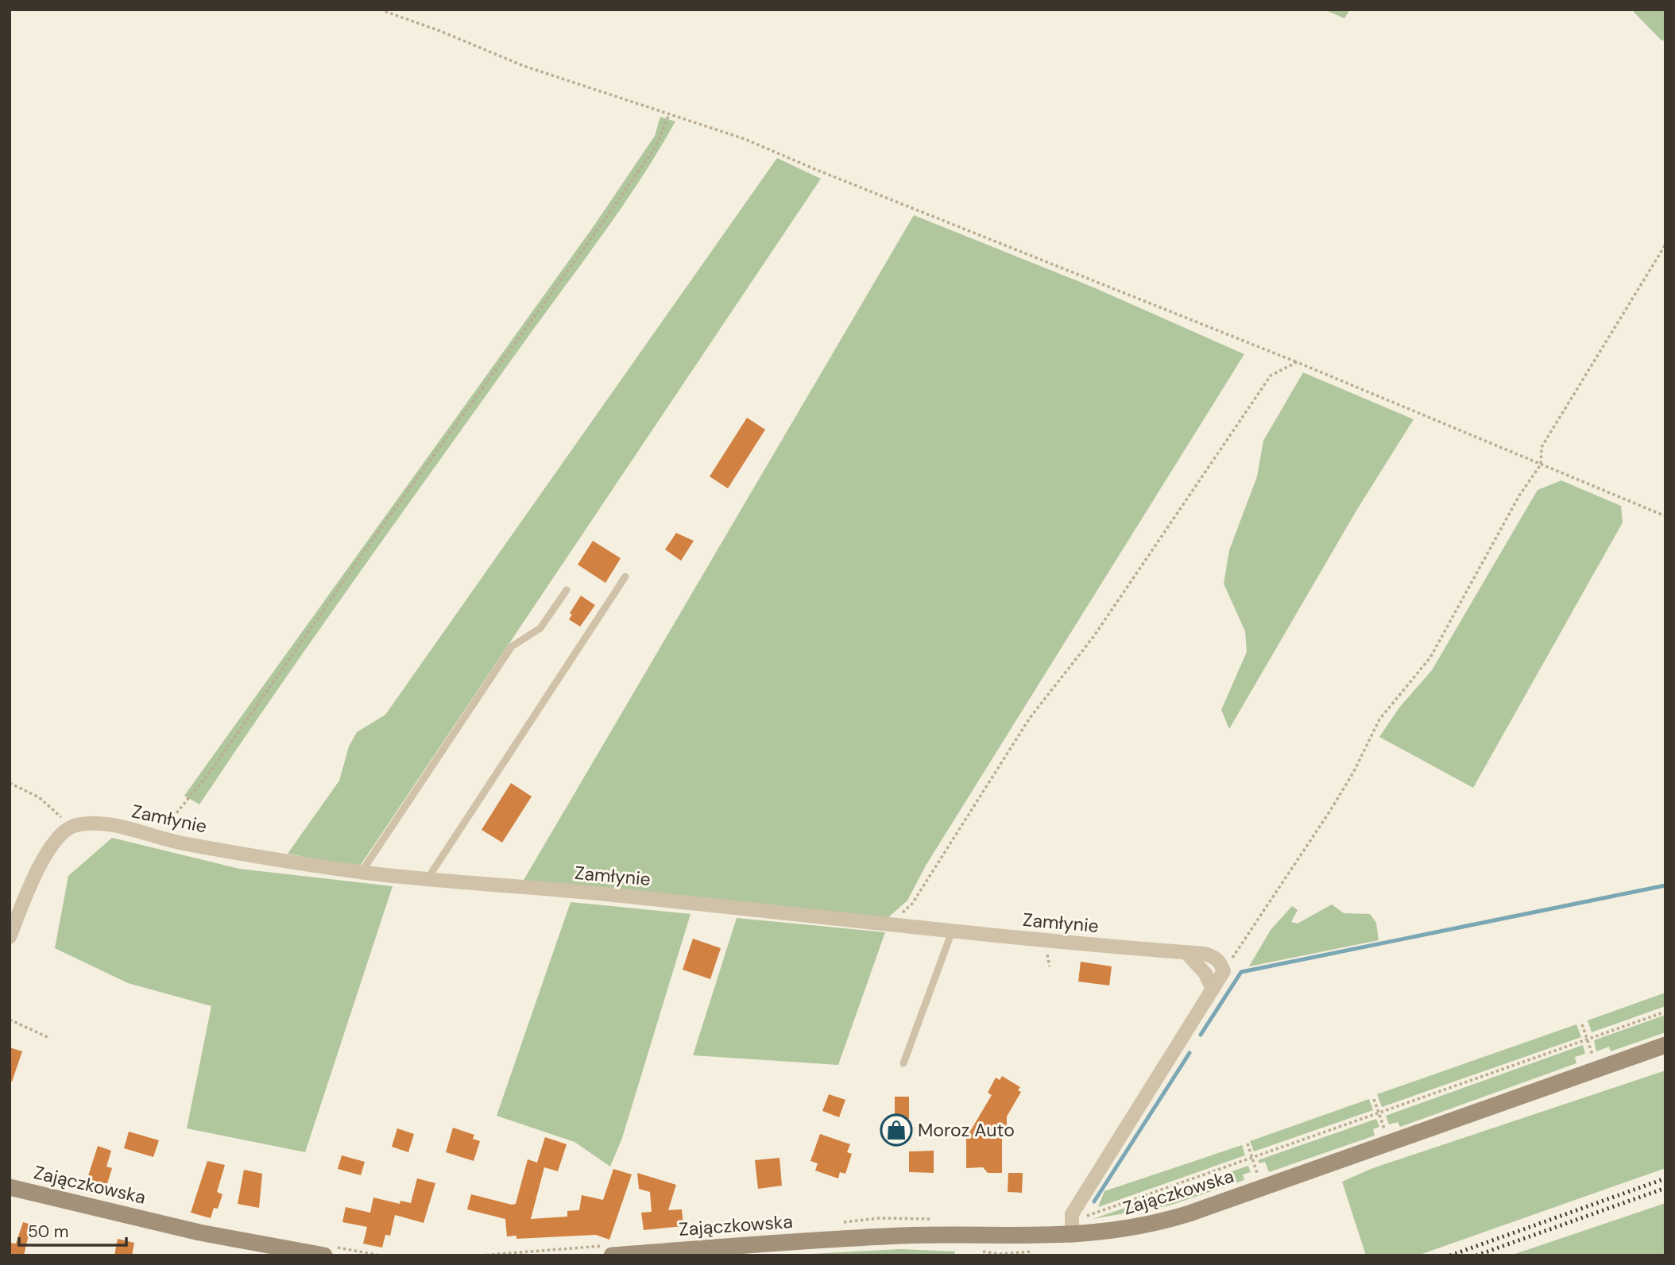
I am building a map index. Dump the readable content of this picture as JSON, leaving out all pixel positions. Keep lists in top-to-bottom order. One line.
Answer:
{"streets":{"main road":["Zajączkowska"],"street":["Zamłynie"]},"places":{"shop":["Moroz Auto"]},"scale_bar":"50 m"}
